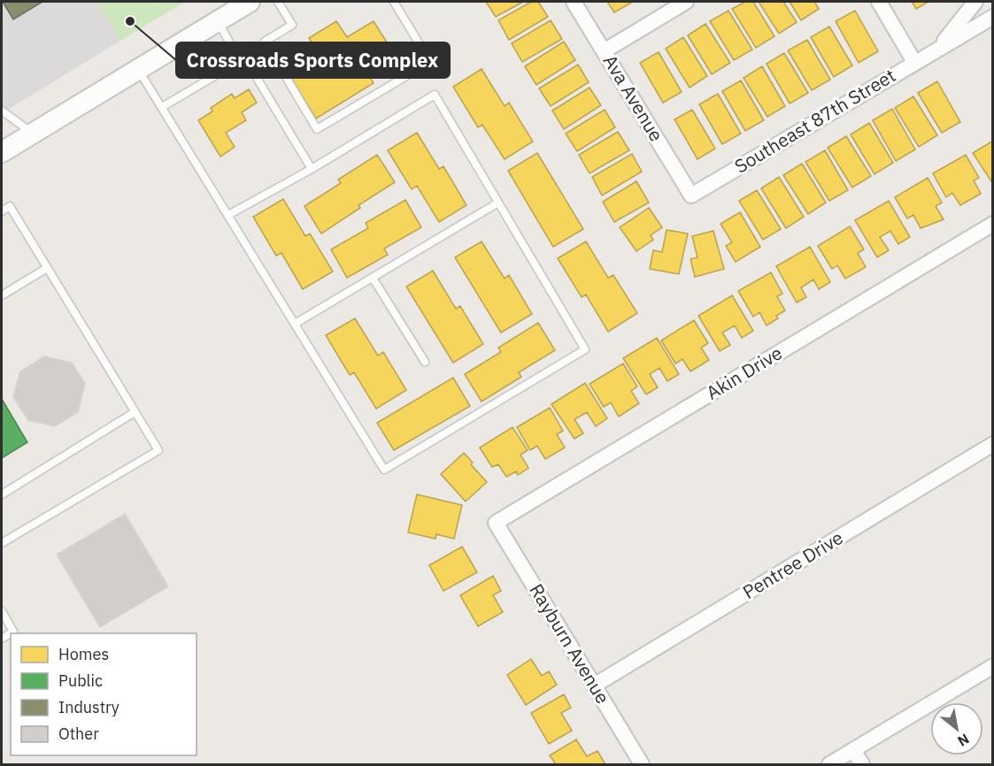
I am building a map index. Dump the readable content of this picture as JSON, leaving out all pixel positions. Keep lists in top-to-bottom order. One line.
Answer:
{"streets":{"street":["Ava Avenue","Southeast 87th Street","Akin Drive","Pentree Drive","Rayburn Avenue"]},"crossings":[["Ava Avenue","Southeast 87th Street"],["Akin Drive","Rayburn Avenue"],["Pentree Drive","Rayburn Avenue"]],"places":["Crossroads Sports Complex"],"legend":["Homes","Public","Industry","Other"],"north":"bottom right"}
